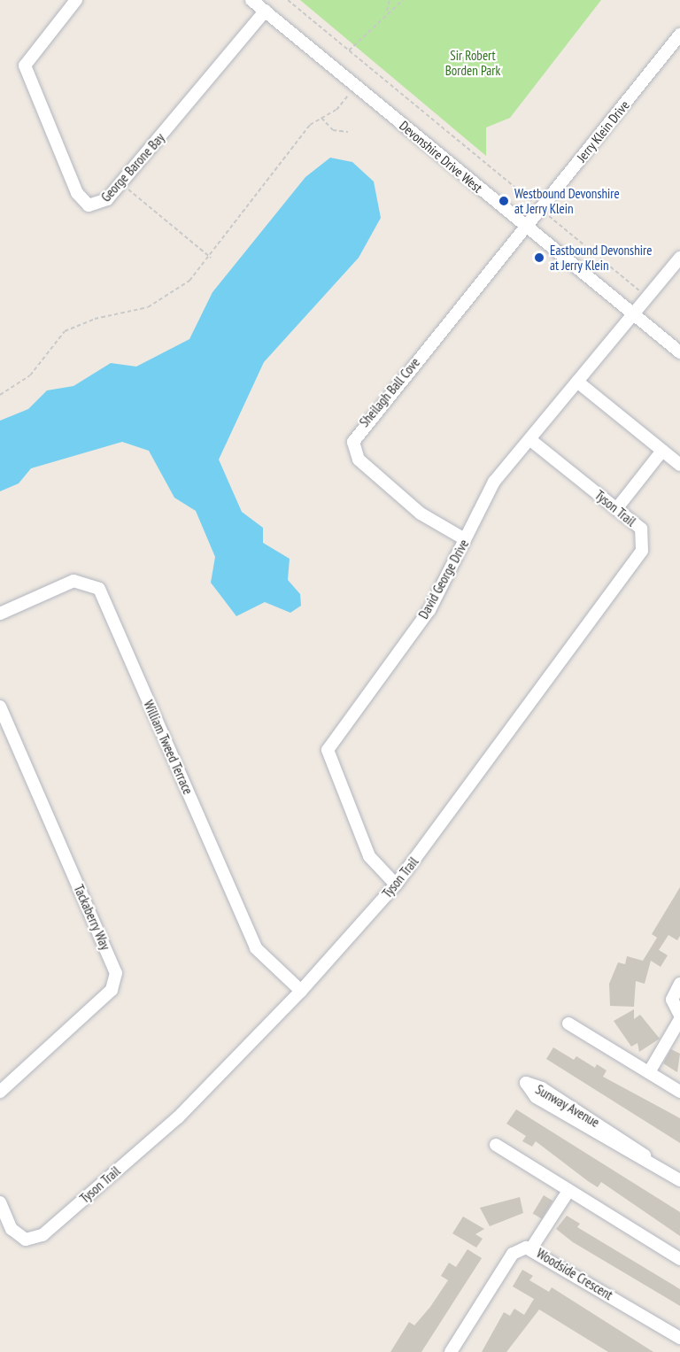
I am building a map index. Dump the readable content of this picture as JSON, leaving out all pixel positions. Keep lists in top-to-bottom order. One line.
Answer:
{"streets":{"street":["Jerry Klein Drive","Devonshire Drive West","George Barone Bay","Sheilagh Ball Cove","Tyson Trail","David George Drive","William Tweed Terrace","Tackaberry Way","Sunway Avenue","Woodside Crescent"]},"crossings":[["Jerry Klein Drive","Devonshire Drive West"],["Jerry Klein Drive","Sheilagh Ball Cove"],["Devonshire Drive West","George Barone Bay"],["Devonshire Drive West","Sheilagh Ball Cove"],["Devonshire Drive West","David George Drive"],["Sheilagh Ball Cove","David George Drive"],["Tyson Trail","David George Drive"],["Tyson Trail","William Tweed Terrace"]],"parks":["Sir Robert Borden Park"],"places":["Westbound Devonshire at Jerry Klein","Eastbound Devonshire at Jerry Klein"]}
